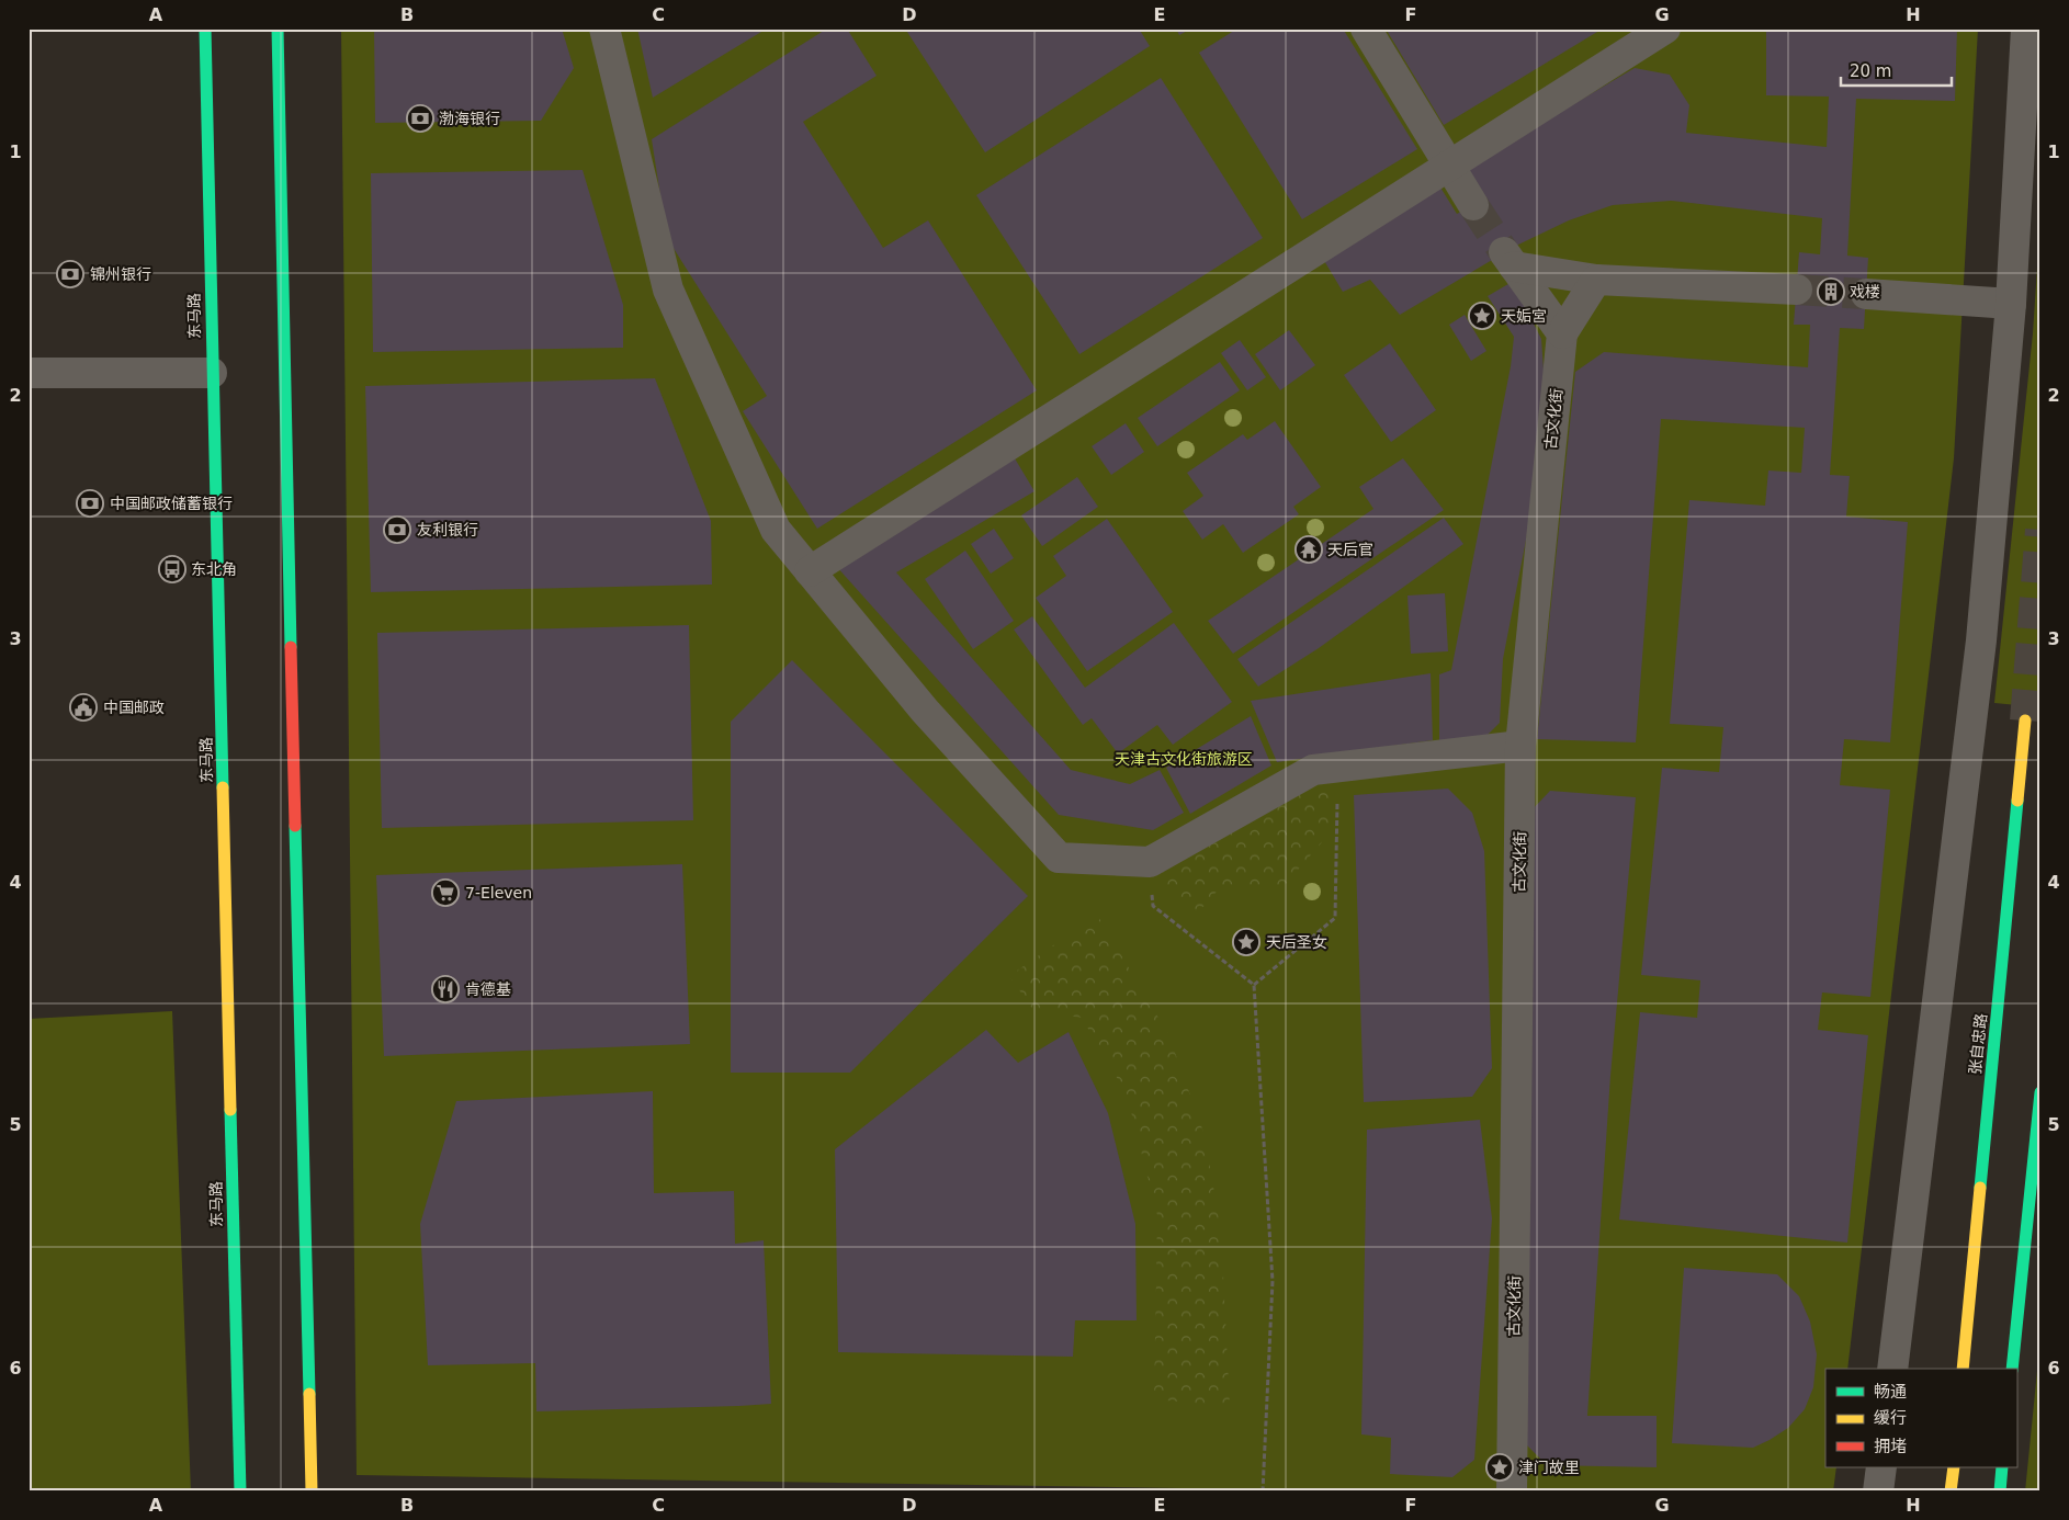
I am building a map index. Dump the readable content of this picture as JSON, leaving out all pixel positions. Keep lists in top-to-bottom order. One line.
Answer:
{"streets":{"main road":["东马路","张自忠路"],"street":["古文化街"]},"parks":["天津古文化街旅游区"],"places":{"bank":["渤海银行","锦州银行","中国邮政储蓄银行","友利银行"],"building":["戏楼"],"place":["天姤宮","天后圣女","津门故里"],"temple":["天后官"],"bus stop":["东北角"],"public building":["中国邮政"],"supermarket":["7-Eleven"],"restaurant":["肯德基"]},"legend":["畅通","缓行","拥堵"],"scale_bar":"20 m","grid":{"columns":["A","B","C","D","E","F","G","H"],"rows":["1","2","3","4","5","6"]}}
